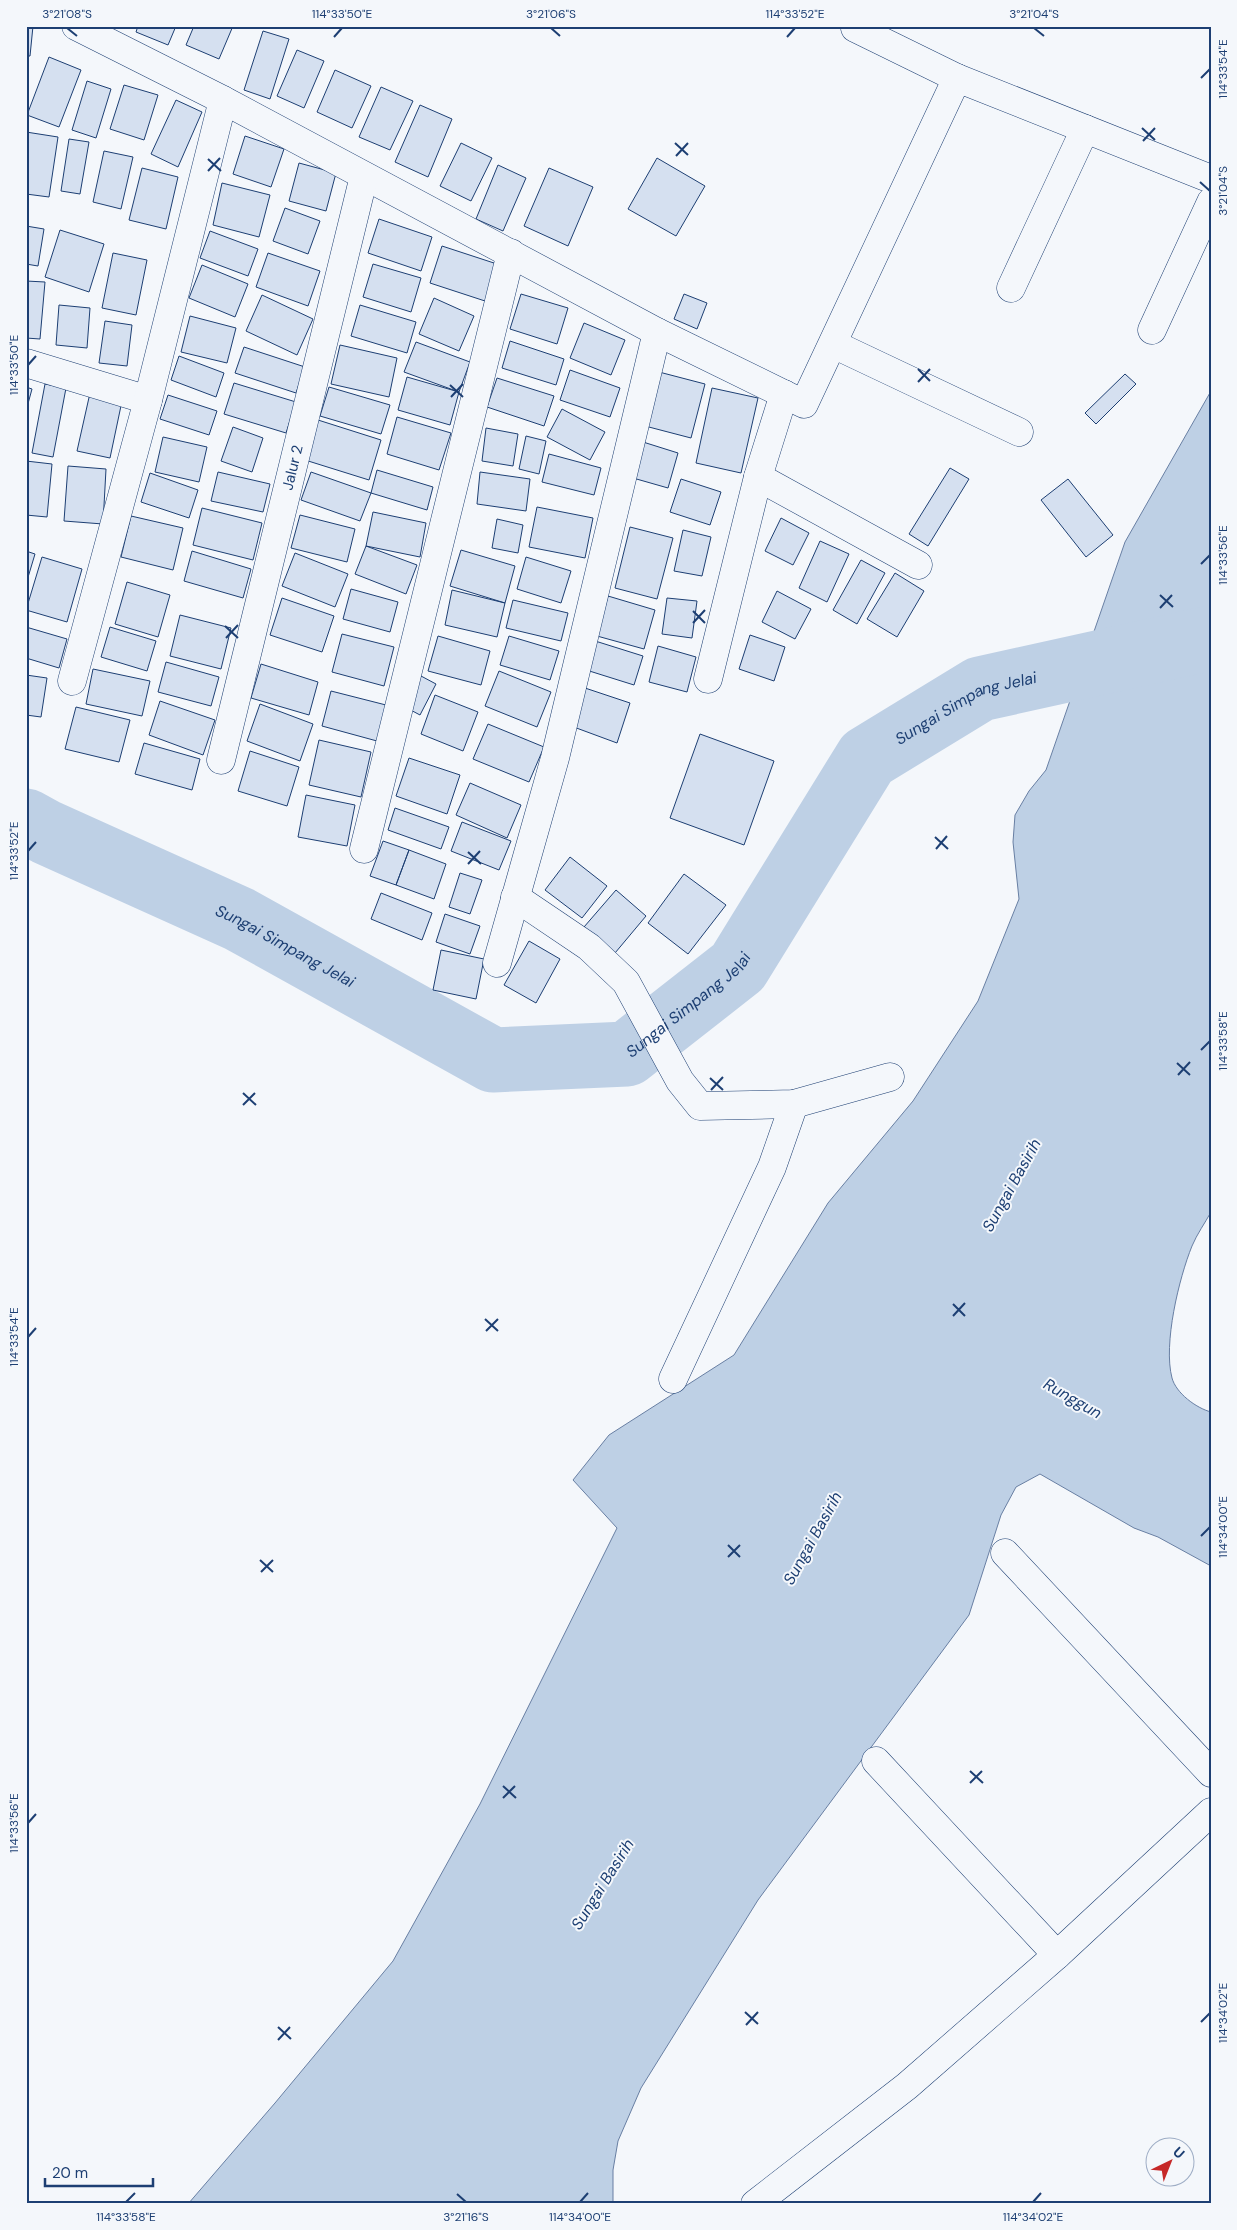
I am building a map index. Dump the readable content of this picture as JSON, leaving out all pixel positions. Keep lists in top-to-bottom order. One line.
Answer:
{"streets":{"street":["Jalur 2"]},"water":["Sungai Simpang Jelai","Sungai Basirih","Runggun"],"scale_bar":"20 m","north":"top right","coordinates":["3°21'08\"S","114°33'50\"E","3°21'06\"S","114°33'52\"E","3°21'04\"S","114°33'54\"E","114°33'56\"E","114°33'58\"E","114°34'00\"E","114°34'02\"E","3°21'16\"S"]}
